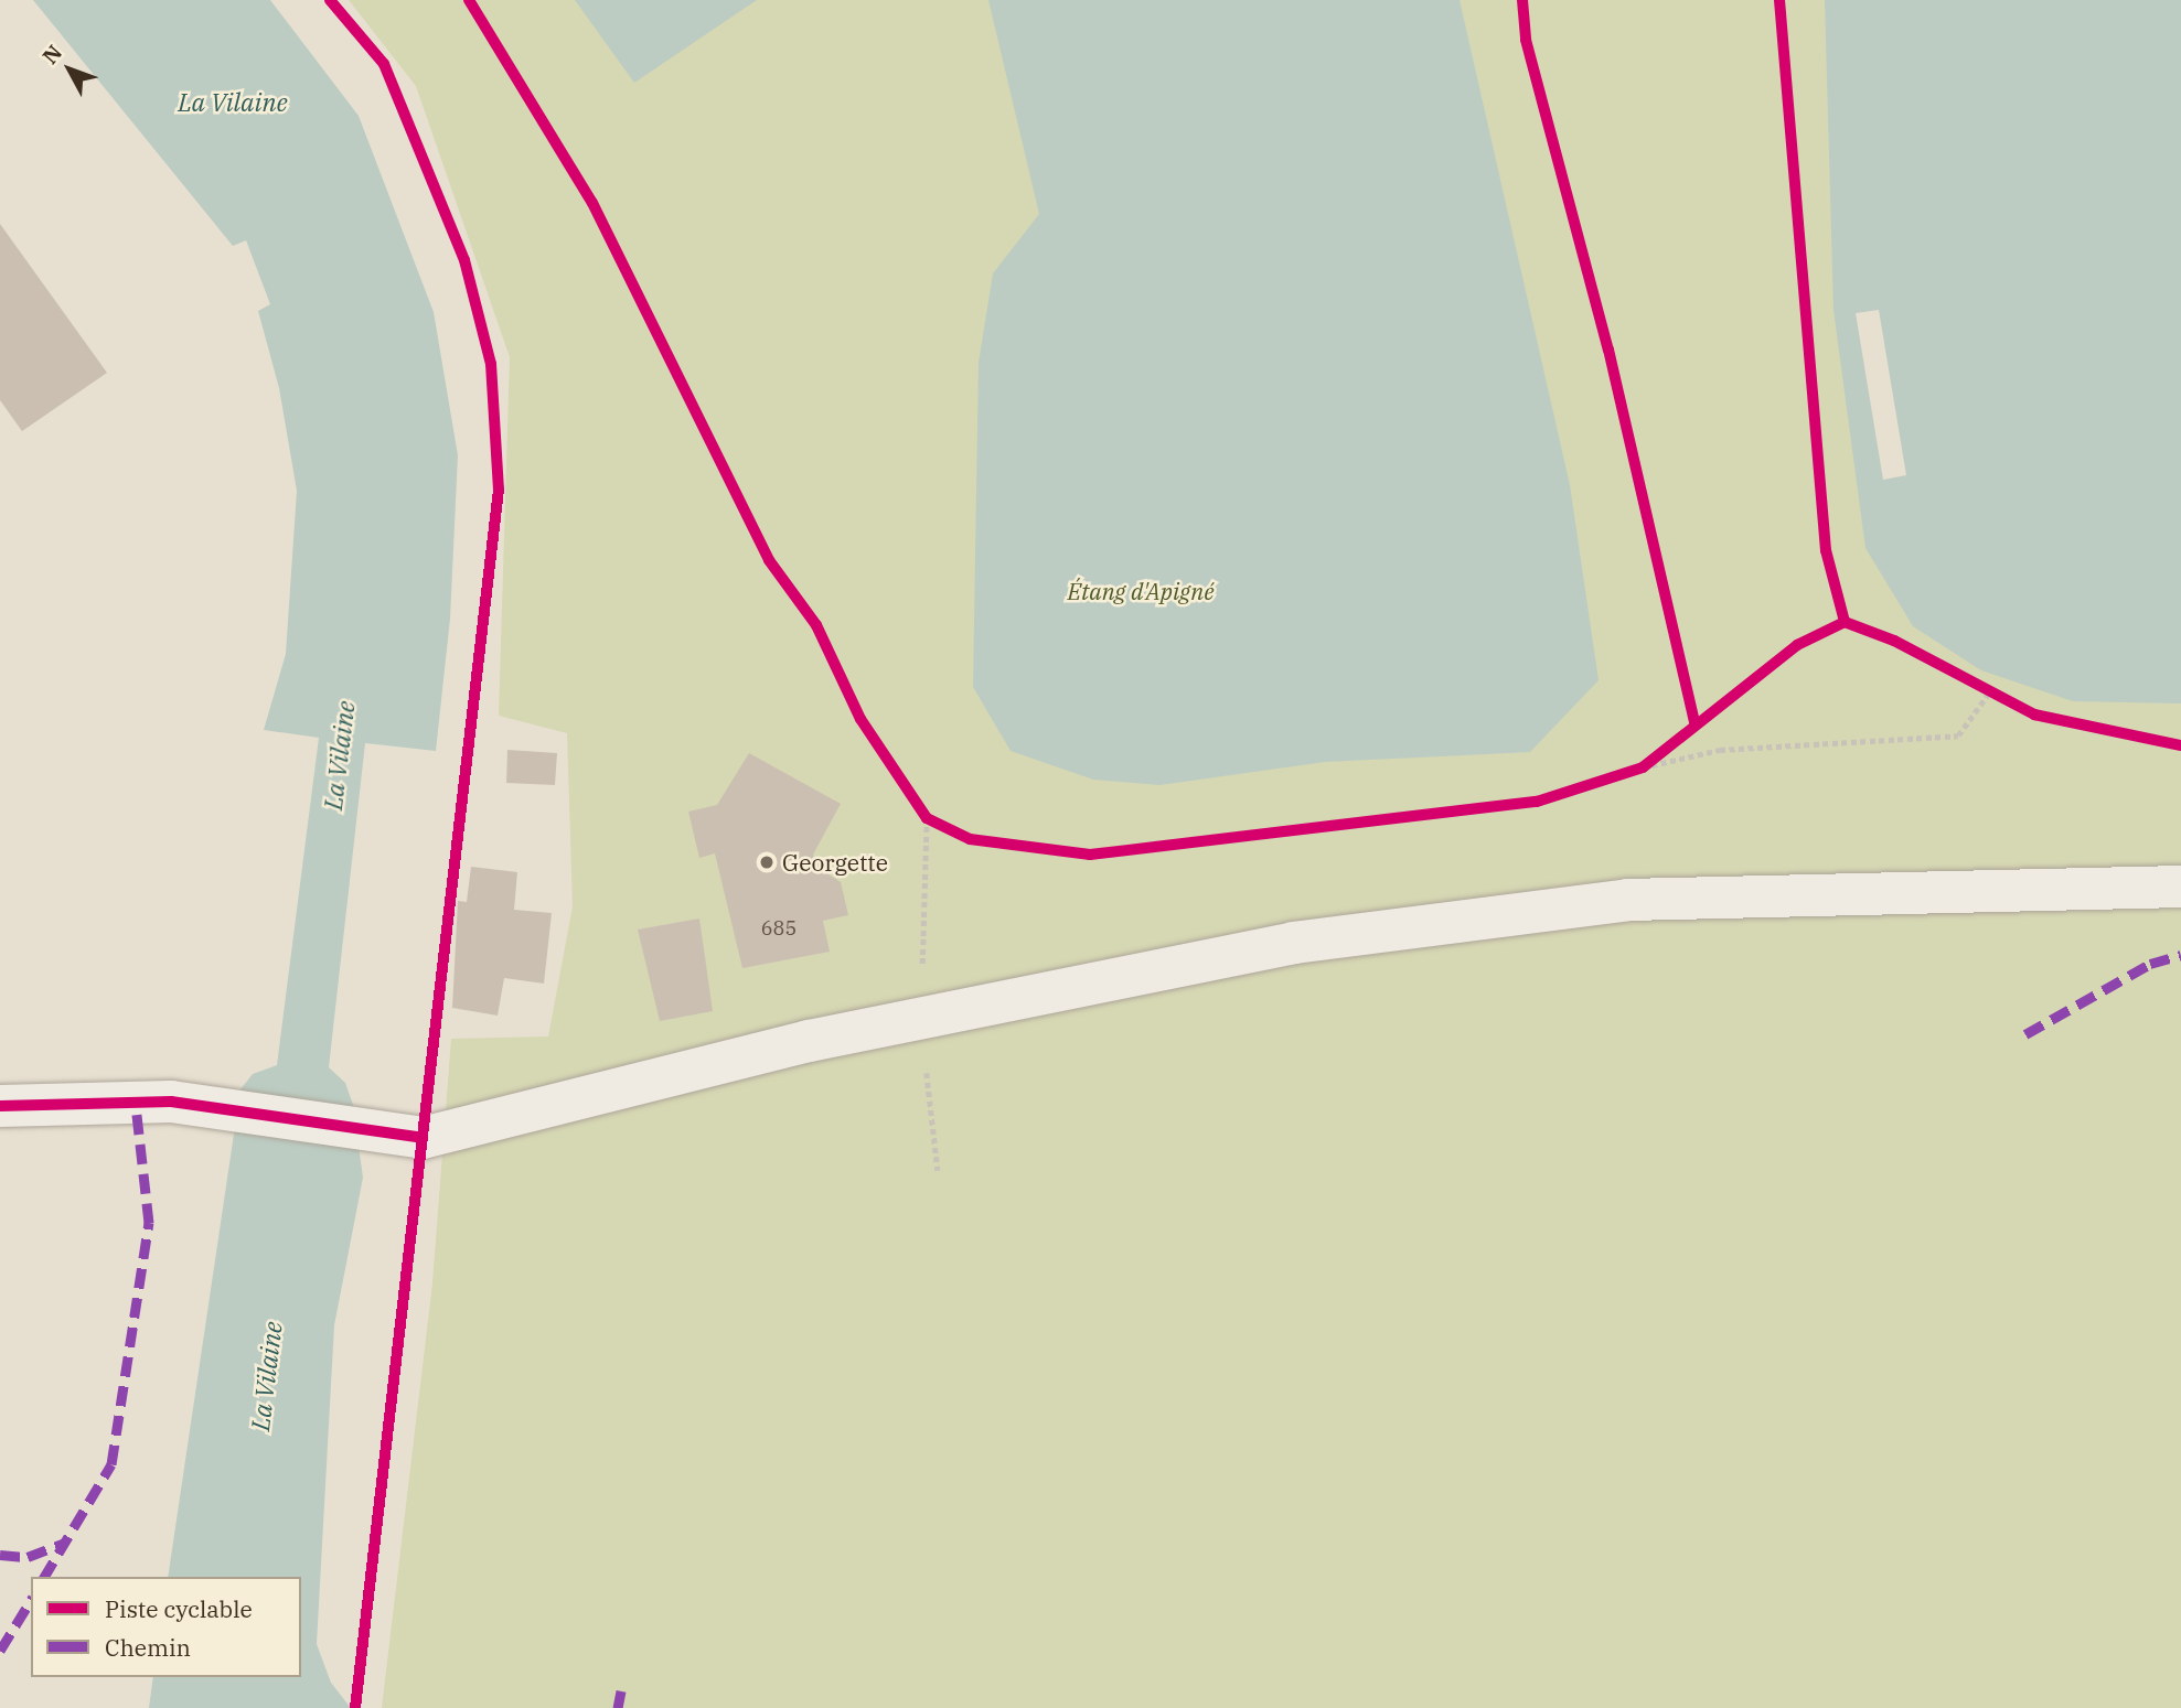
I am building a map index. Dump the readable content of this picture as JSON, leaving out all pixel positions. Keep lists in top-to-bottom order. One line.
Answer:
{"water":["La Vilaine"],"parks":["Étang d'Apigné"],"places":["Georgette"],"house_numbers":["685"],"legend":["Piste cyclable","Chemin"],"north":"top left"}
